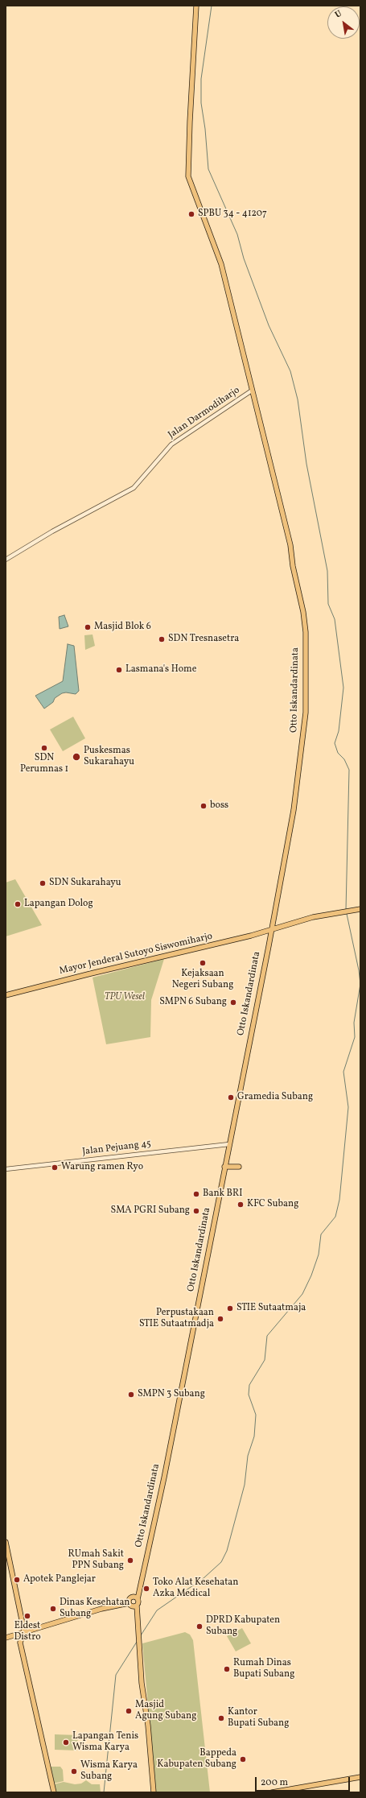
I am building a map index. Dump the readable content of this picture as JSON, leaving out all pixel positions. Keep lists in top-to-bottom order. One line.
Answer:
{"streets":{"main road":["Otto Iskandardinata","Mayor Jenderal Sutoyo Siswomiharjo"],"street":["Jalan Darmodiharjo","Jalan Pejuang 45"]},"crossings":[["Jalan Darmodiharjo","Otto Iskandardinata"],["Otto Iskandardinata","Mayor Jenderal Sutoyo Siswomiharjo"],["Otto Iskandardinata","Jalan Pejuang 45"]],"parks":["TPU Wesel"],"places":["SPBU 34 - 41207","Masjid Blok 6","SDN Tresnasetra","Lasmana's Home","SDN Perumnas 1","Puskesmas Sukarahayu","boss","SDN Sukarahayu","Lapangan Dolog","Kejaksaan Negeri Subang","SMPN 6 Subang","Gramedia Subang","Warung ramen Ryo","Bank BRI","KFC Subang","SMA PGRI Subang","STIE Sutaatmaja","Perpustakaan STIE Sutaatmadja","SMPN 3 Subang","RUmah Sakit PPN Subang","Apotek Panglejar","Toko Alat Kesehatan Azka Medical","Dinas Kesehatan Subang","Eldest Distro","DPRD Kabupaten Subang","Rumah Dinas Bupati Subang","Masjid Agung Subang","Kantor Bupati Subang","Lapangan Tenis Wisma Karya","Bappeda Kabupaten Subang","Wisma Karya Subang"],"scale_bar":"200 m","north":"top left"}
